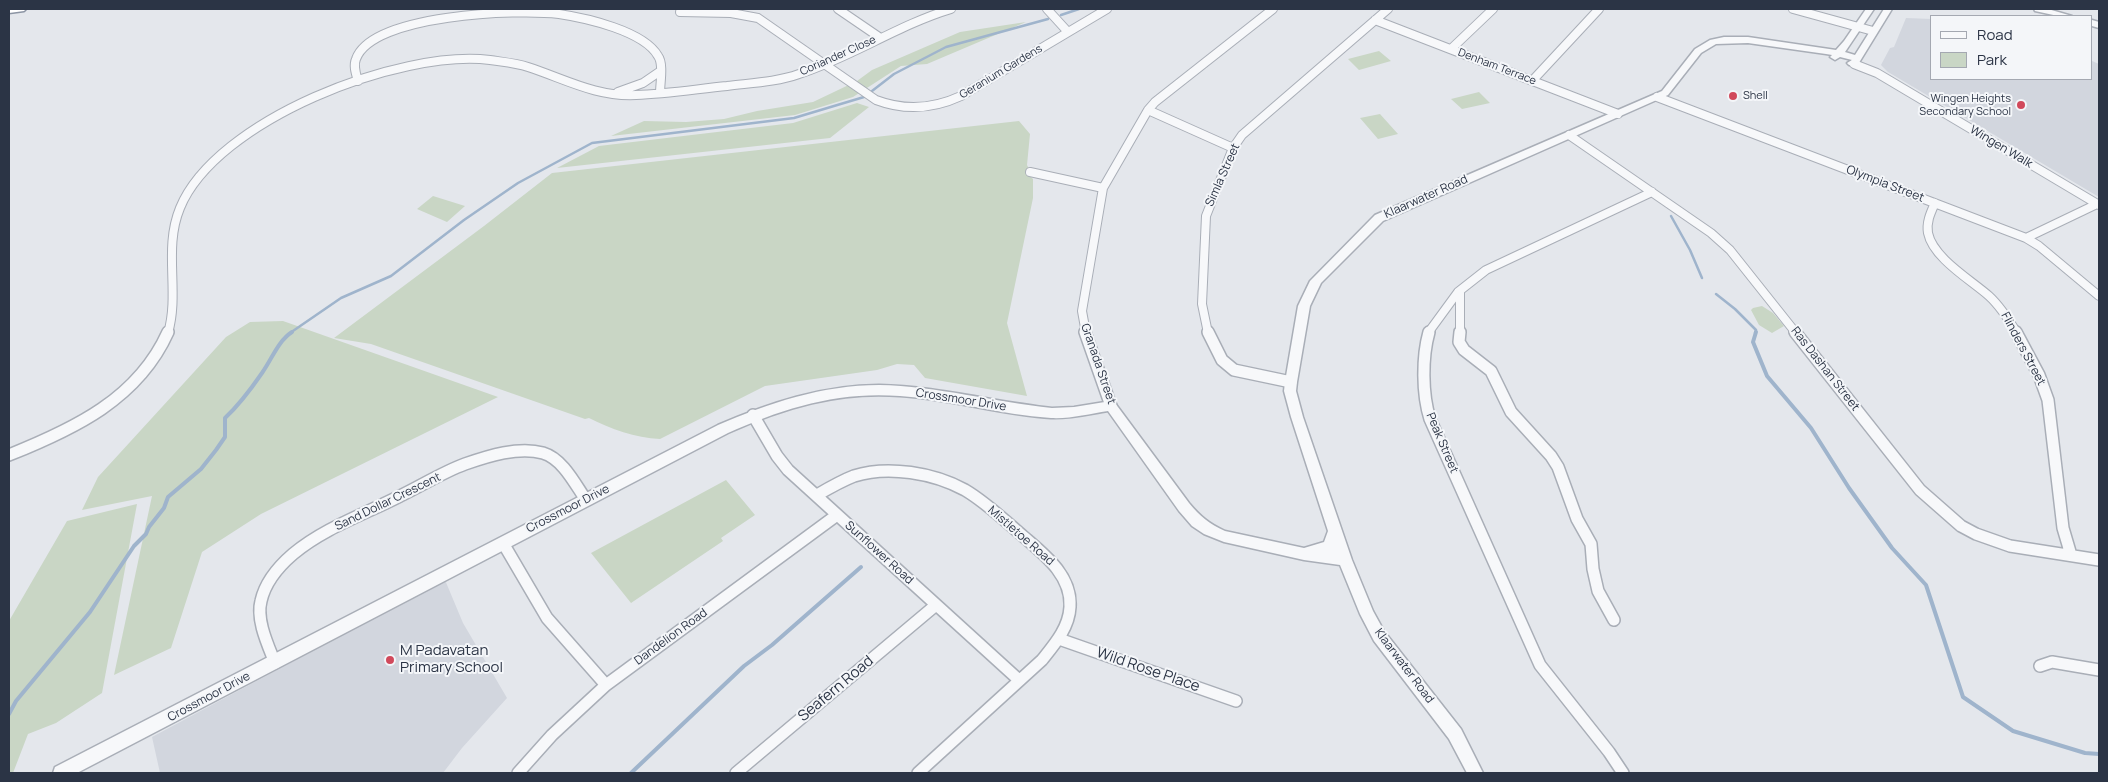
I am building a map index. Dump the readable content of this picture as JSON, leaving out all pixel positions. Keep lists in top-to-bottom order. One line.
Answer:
{"streets":{"street":["Coriander Close","Denham Terrace","Geranium Gardens","Wingen Walk","Simla Street","Olympia Street","Klaarwater Road","Flinders Street","Granada Street","Ras Dashan Street","Crossmoor Drive","Peak Street","Sand Dollar Crescent","Mistletoe Road","Sunflower Road","Dandelion Road","Wild Rose Place","Seafern Road"]},"crossings":[["Coriander Close","Geranium Gardens"],["Denham Terrace","Simla Street"],["Denham Terrace","Klaarwater Road"],["Wingen Walk","Klaarwater Road"],["Simla Street","Klaarwater Road"],["Olympia Street","Klaarwater Road"],["Olympia Street","Flinders Street"],["Klaarwater Road","Granada Street"],["Klaarwater Road","Ras Dashan Street"],["Flinders Street","Ras Dashan Street"],["Granada Street","Crossmoor Drive"],["Ras Dashan Street","Peak Street"],["Crossmoor Drive","Sand Dollar Crescent"],["Crossmoor Drive","Sunflower Road"],["Mistletoe Road","Sunflower Road"],["Mistletoe Road","Wild Rose Place"],["Sunflower Road","Dandelion Road"],["Sunflower Road","Seafern Road"]],"places":["Shell","Wingen Heights Secondary School","M Padavatan Primary School"],"legend":["Road","Park"]}
